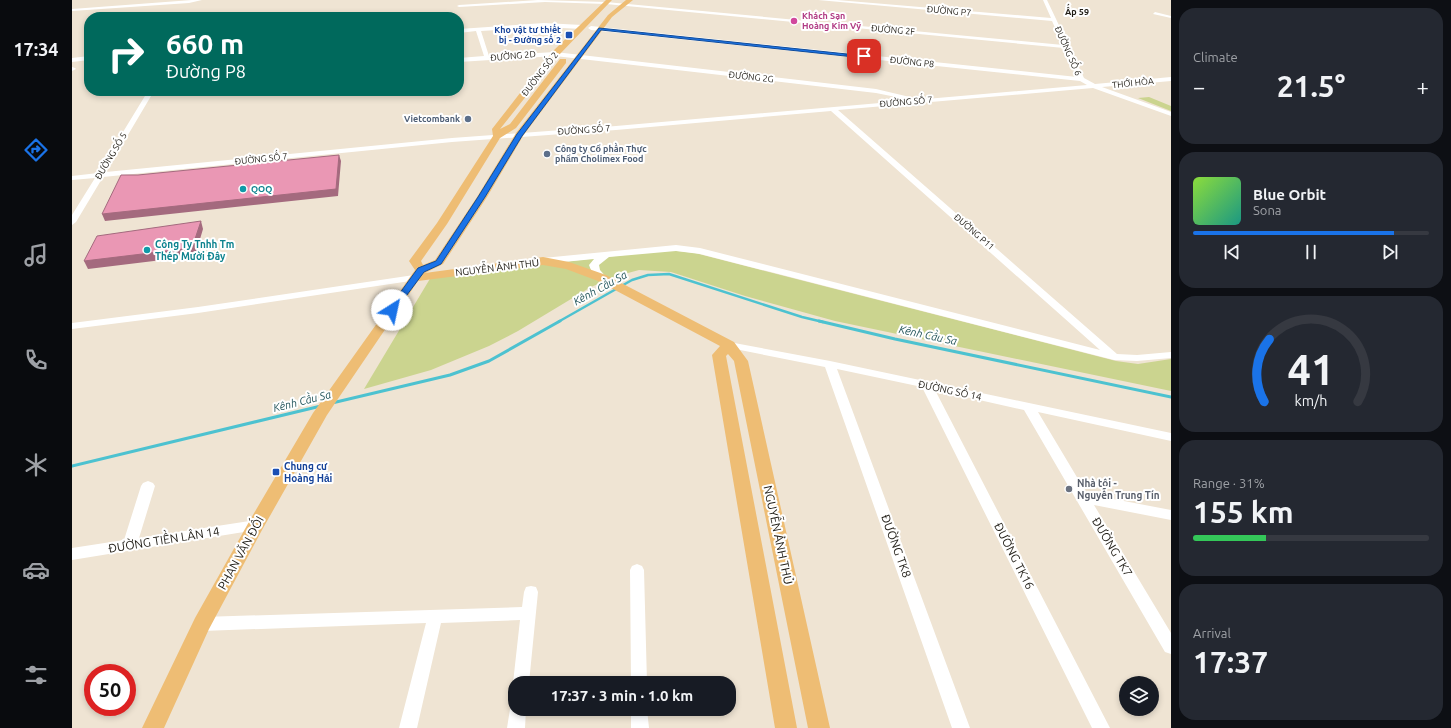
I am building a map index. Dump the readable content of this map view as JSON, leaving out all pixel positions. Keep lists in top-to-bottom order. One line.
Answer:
{"streets":{"main road":["ĐƯỜNG SỐ 2","NGUYỄN ẢNH THỦ","PHAN VĂN ĐỐI"],"street":["ĐƯỜNG P7","ĐƯỜNG 2F","ĐƯỜNG SỐ 6","ĐƯỜNG 2D","ĐƯỜNG P8","ĐƯỜNG 2G","THỚI HÒA","ĐƯỜNG SỐ 7","ĐƯỜNG SỐ 5","ĐƯỜNG P11","ĐƯỜNG SỐ 14","ĐƯỜNG TIỀN LÂN 14","ĐƯỜNG TK8","ĐƯỜNG TK7","ĐƯỜNG TK16"]},"crossings":[["ĐƯỜNG P7","ĐƯỜNG SỐ 6"],["ĐƯỜNG 2F","ĐƯỜNG SỐ 6"],["ĐƯỜNG 2F","ĐƯỜNG SỐ 2"],["ĐƯỜNG SỐ 6","ĐƯỜNG P8"],["ĐƯỜNG SỐ 6","THỚI HÒA"],["ĐƯỜNG SỐ 6","ĐƯỜNG SỐ 7"],["ĐƯỜNG 2D","ĐƯỜNG SỐ 2"],["ĐƯỜNG 2D","ĐƯỜNG 2G"],["ĐƯỜNG P8","ĐƯỜNG SỐ 2"],["ĐƯỜNG SỐ 2","ĐƯỜNG 2G"],["ĐƯỜNG SỐ 2","ĐƯỜNG SỐ 7"],["ĐƯỜNG SỐ 2","NGUYỄN ẢNH THỦ"],["ĐƯỜNG SỐ 2","PHAN VĂN ĐỐI"],["ĐƯỜNG 2G","ĐƯỜNG SỐ 7"],["THỚI HÒA","ĐƯỜNG SỐ 7"],["ĐƯỜNG SỐ 7","ĐƯỜNG SỐ 5"],["ĐƯỜNG SỐ 7","ĐƯỜNG P11"],["NGUYỄN ẢNH THỦ","ĐƯỜNG SỐ 14"],["NGUYỄN ẢNH THỦ","PHAN VĂN ĐỐI"],["ĐƯỜNG SỐ 14","ĐƯỜNG TK8"],["ĐƯỜNG SỐ 14","ĐƯỜNG TK7"],["ĐƯỜNG SỐ 14","ĐƯỜNG TK16"],["ĐƯỜNG TIỀN LÂN 14","PHAN VĂN ĐỐI"]],"districts":["Ấp 59"],"water":["Kênh Cầu Sa"],"places":{"other":["Khách Sạn Hoàng Kim Vỹ","Vietcombank","Công ty Cổ phần Thực phẩm Cholimex Food","QOQ","Công Ty Tnhh Tm Thép Mười Đây","Nhà tôi - Nguyễn Trung Tín"],"transit":["Kho vật tư thiết bị - Đường số 2","Chung cư Hoàng Hải"]},"page":{"tabs":"17:34","tile":["Climate",["Range · 31%","155 km"],["Arrival","17:37"]],"turn":["660 m","Đường P8"],"heat":["−","21.5°","+"],"song":["Blue Orbit","Sona"],"limit":"50","trip":"17:37 · 3 min · 1.0 km","gauge":["41","km/h"]}}
